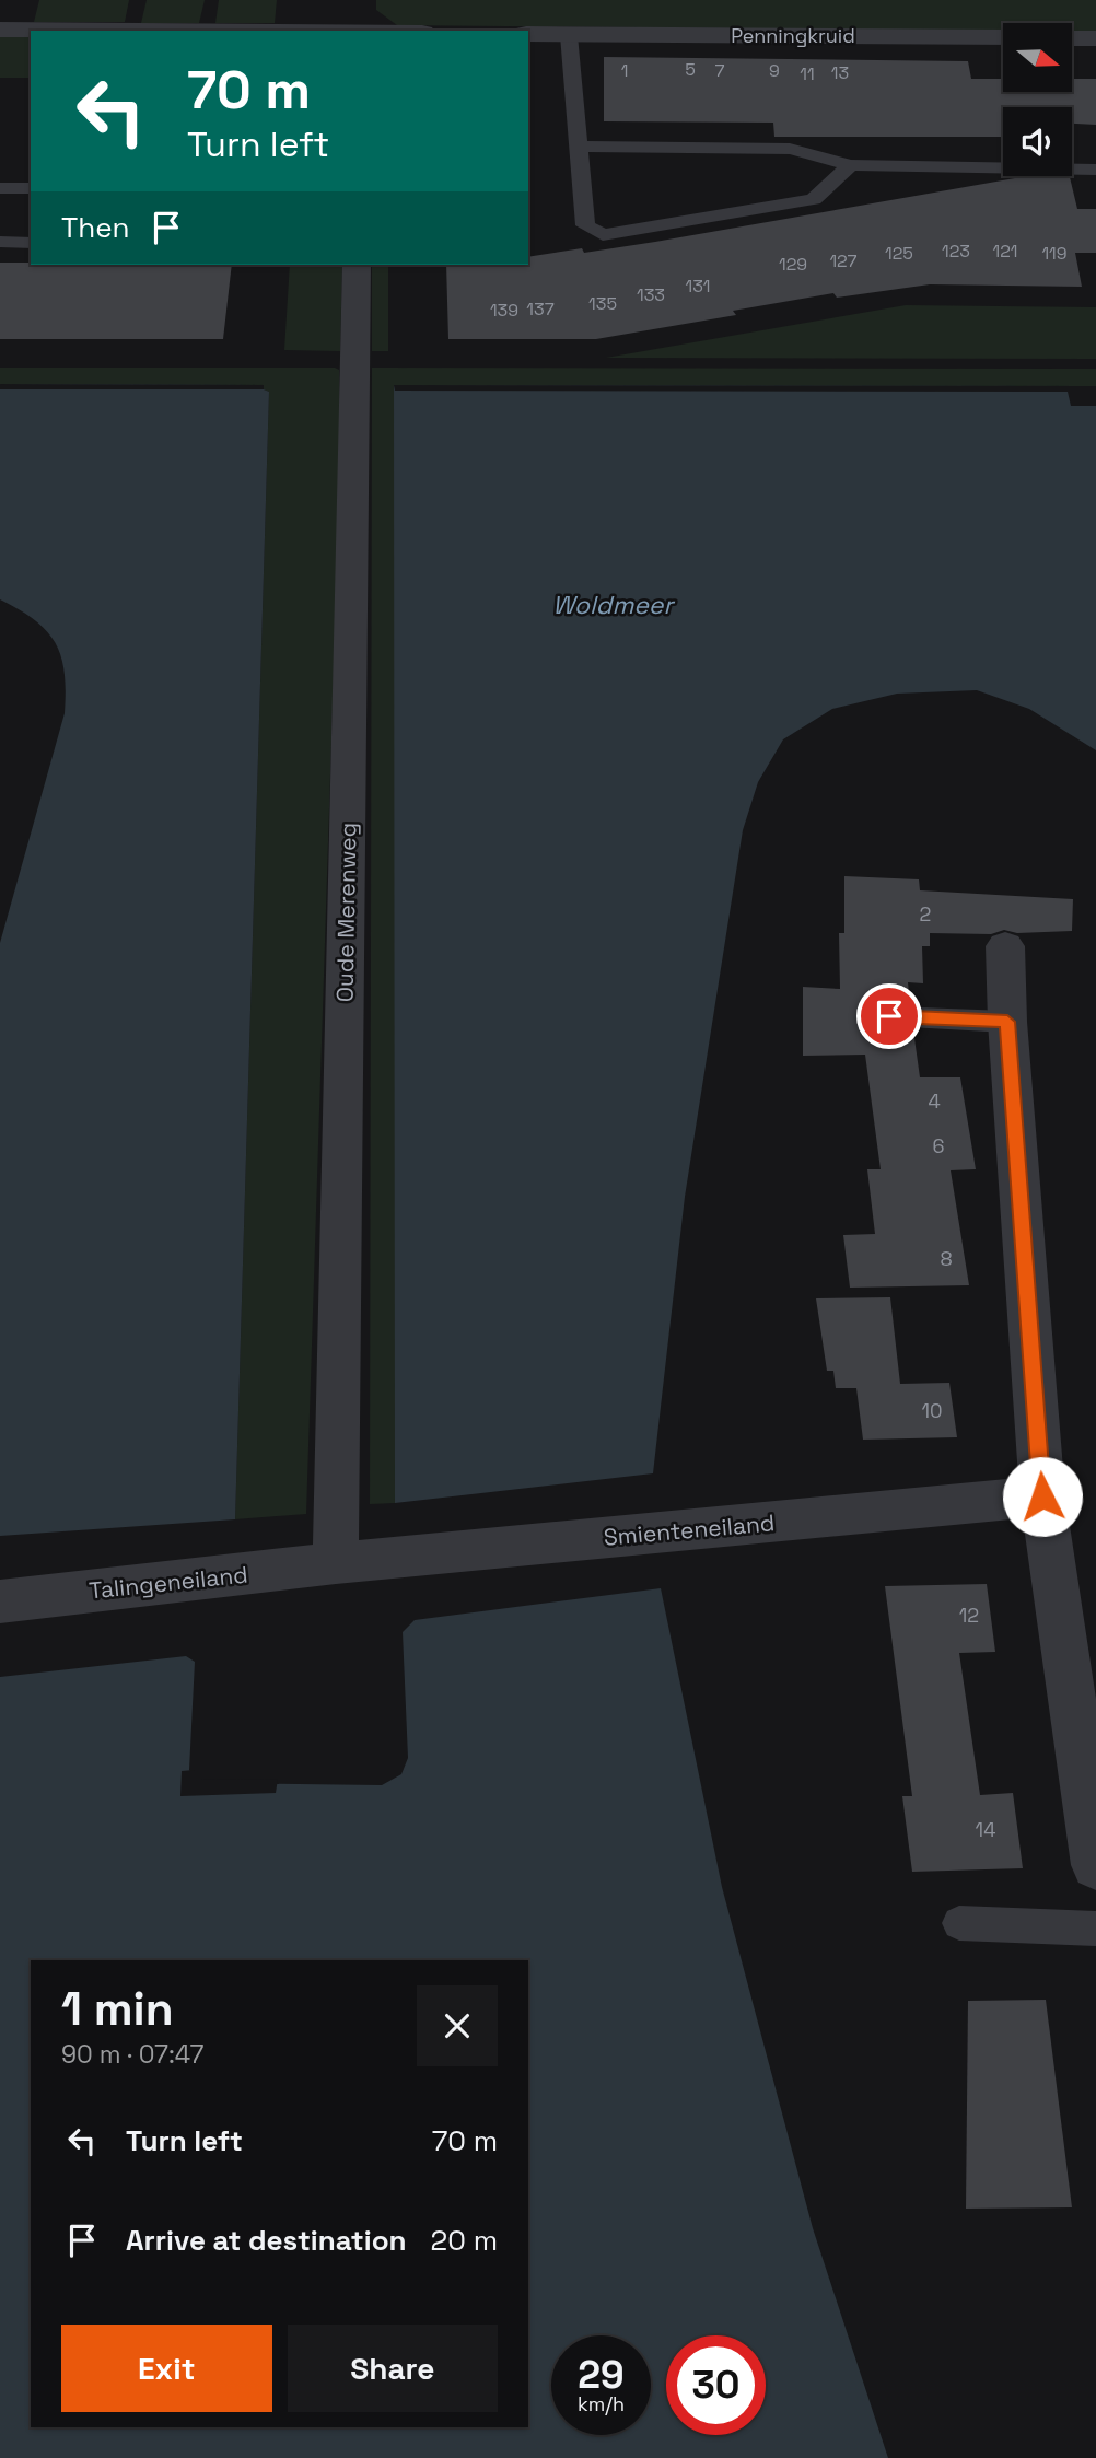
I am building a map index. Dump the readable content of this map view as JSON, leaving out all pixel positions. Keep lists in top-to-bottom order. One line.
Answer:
{"streets":{"street":["Penningkruid","Oude Merenweg","Smienteneiland","Talingeneiland"]},"crossings":[["Oude Merenweg","Smienteneiland"],["Oude Merenweg","Talingeneiland"],["Smienteneiland","Talingeneiland"]],"water":["Woldmeer"],"house_numbers":["5","1","7","9","13","11","123","121","125","119","127","129","131","133","135","137","139","2","4","6","8","10","12","14"],"north":"right","page":{"turn":["70 m","Turn left"],"then":"Then","heading":["1 min","90 m · 07:47"],"list":[{"name":"Turn left","value":"70 m"},{"name":"Arrive at destination","value":"20 m"}],"buttons":["Exit","Share"],"speed":"29 km/h","limit":"30"}}
